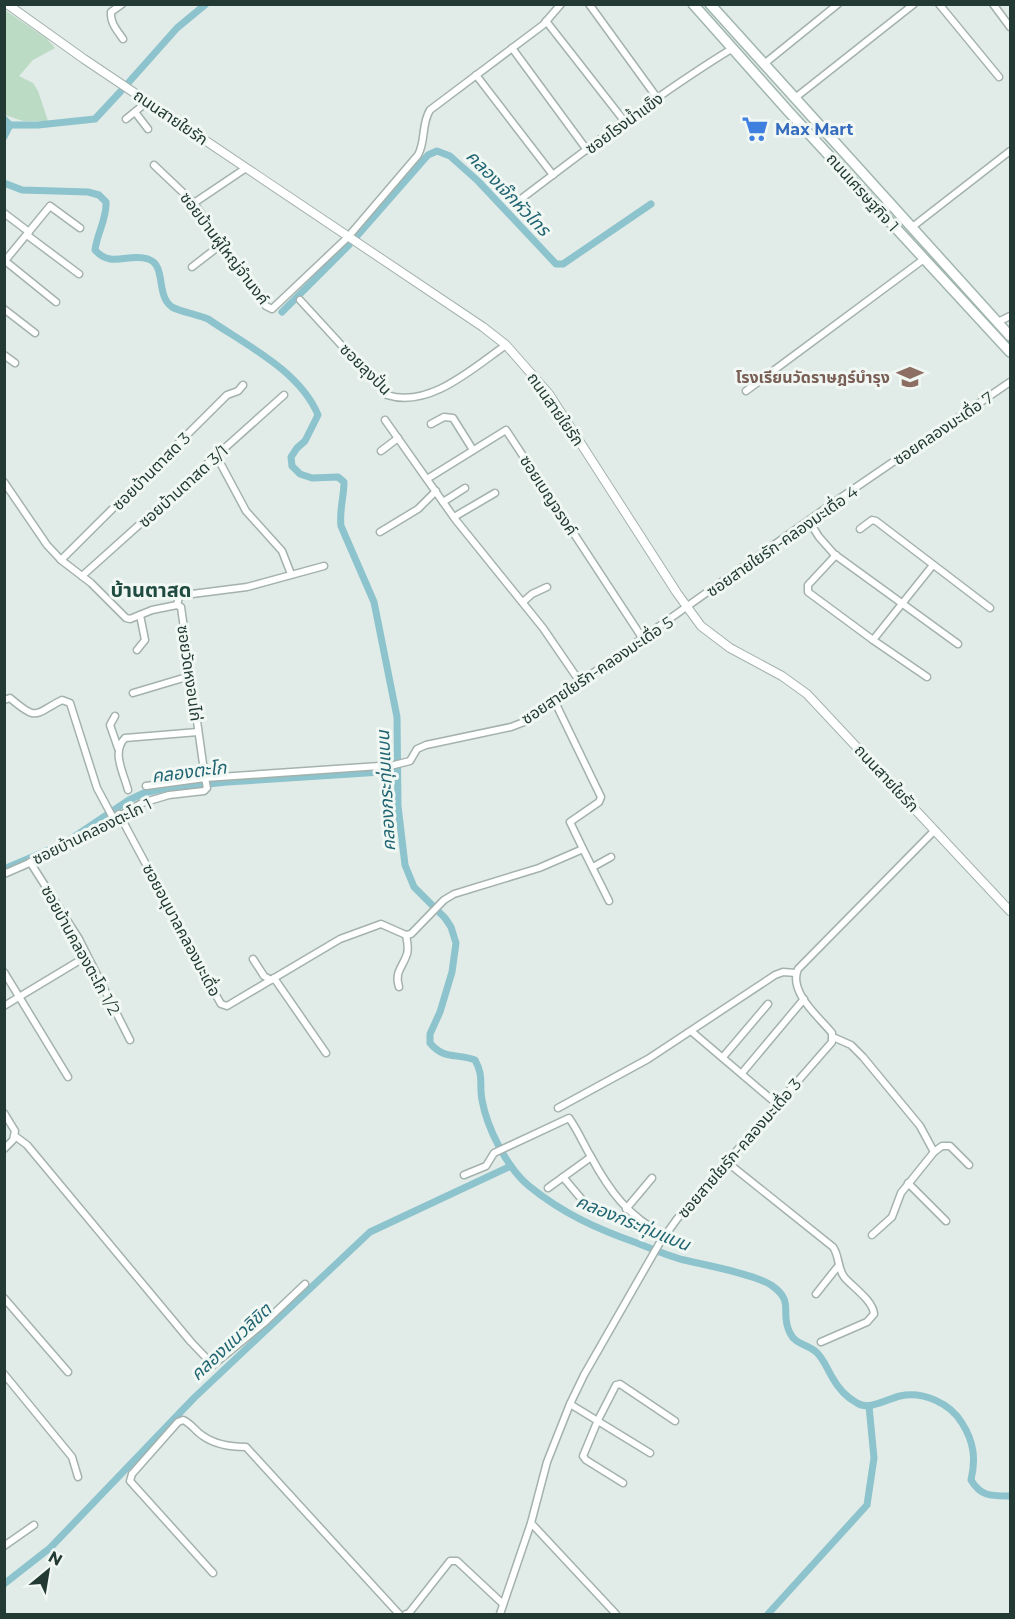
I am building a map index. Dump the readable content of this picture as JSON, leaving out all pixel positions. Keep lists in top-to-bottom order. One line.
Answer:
{"streets":{"main road":["ถนนเศรษฐกิจ 1"],"street":["ถนนสายใยรัก","ซอยโรงน้ำแข็ง","ซอยบ้านผู้ใหญ่จำนงค์","ซอยลุงปั่น","ซอยคลองมะเดื่อ 7","ซอยบ้านตาสด 3","ซอยบ้านตาสด 3/1","ซอยเบญจรงค์","ซอยสายใยรัก-คลองมะเดื่อ 4","ซอยสายใยรัก-คลองมะเดื่อ 5","ซอยวัดหงอนไก่","ซอยบ้านคลองตะโก 1","ซอยอนุบาลคลองมะเดื่อ","ซอยบ้านคลองตะโก 1/2","ซอยสายใยรัก-คลองมะเดื่อ 3"]},"crossings":[["ถนนสายใยรัก","ซอยบ้านผู้ใหญ่จำนงค์"],["ถนนสายใยรัก","ซอยลุงปั่น"],["ถนนสายใยรัก","ซอยสายใยรัก-คลองมะเดื่อ 4"],["ถนนสายใยรัก","ซอยสายใยรัก-คลองมะเดื่อ 5"],["ซอยโรงน้ำแข็ง","ถนนเศรษฐกิจ 1"],["ซอยคลองมะเดื่อ 7","ซอยสายใยรัก-คลองมะเดื่อ 4"],["ซอยเบญจรงค์","ซอยสายใยรัก-คลองมะเดื่อ 5"],["ซอยสายใยรัก-คลองมะเดื่อ 4","ซอยสายใยรัก-คลองมะเดื่อ 5"],["ซอยสายใยรัก-คลองมะเดื่อ 5","ซอยวัดหงอนไก่"],["ซอยสายใยรัก-คลองมะเดื่อ 5","ซอยบ้านคลองตะโก 1"],["ซอยวัดหงอนไก่","ซอยบ้านคลองตะโก 1"],["ซอยบ้านคลองตะโก 1","ซอยอนุบาลคลองมะเดื่อ"],["ซอยบ้านคลองตะโก 1","ซอยบ้านคลองตะโก 1/2"]],"districts":["บ้านตาสด"],"water":["คลองเจ๊กหัวไทร","คลองตะโก","คลองกระทุ่มแบน","คลองแนวลิขิต"],"places":{"supermarket":["Max Mart"],"school or university":["โรงเรียนวัดราษฎร์บํารุง"]},"north":"top right"}
